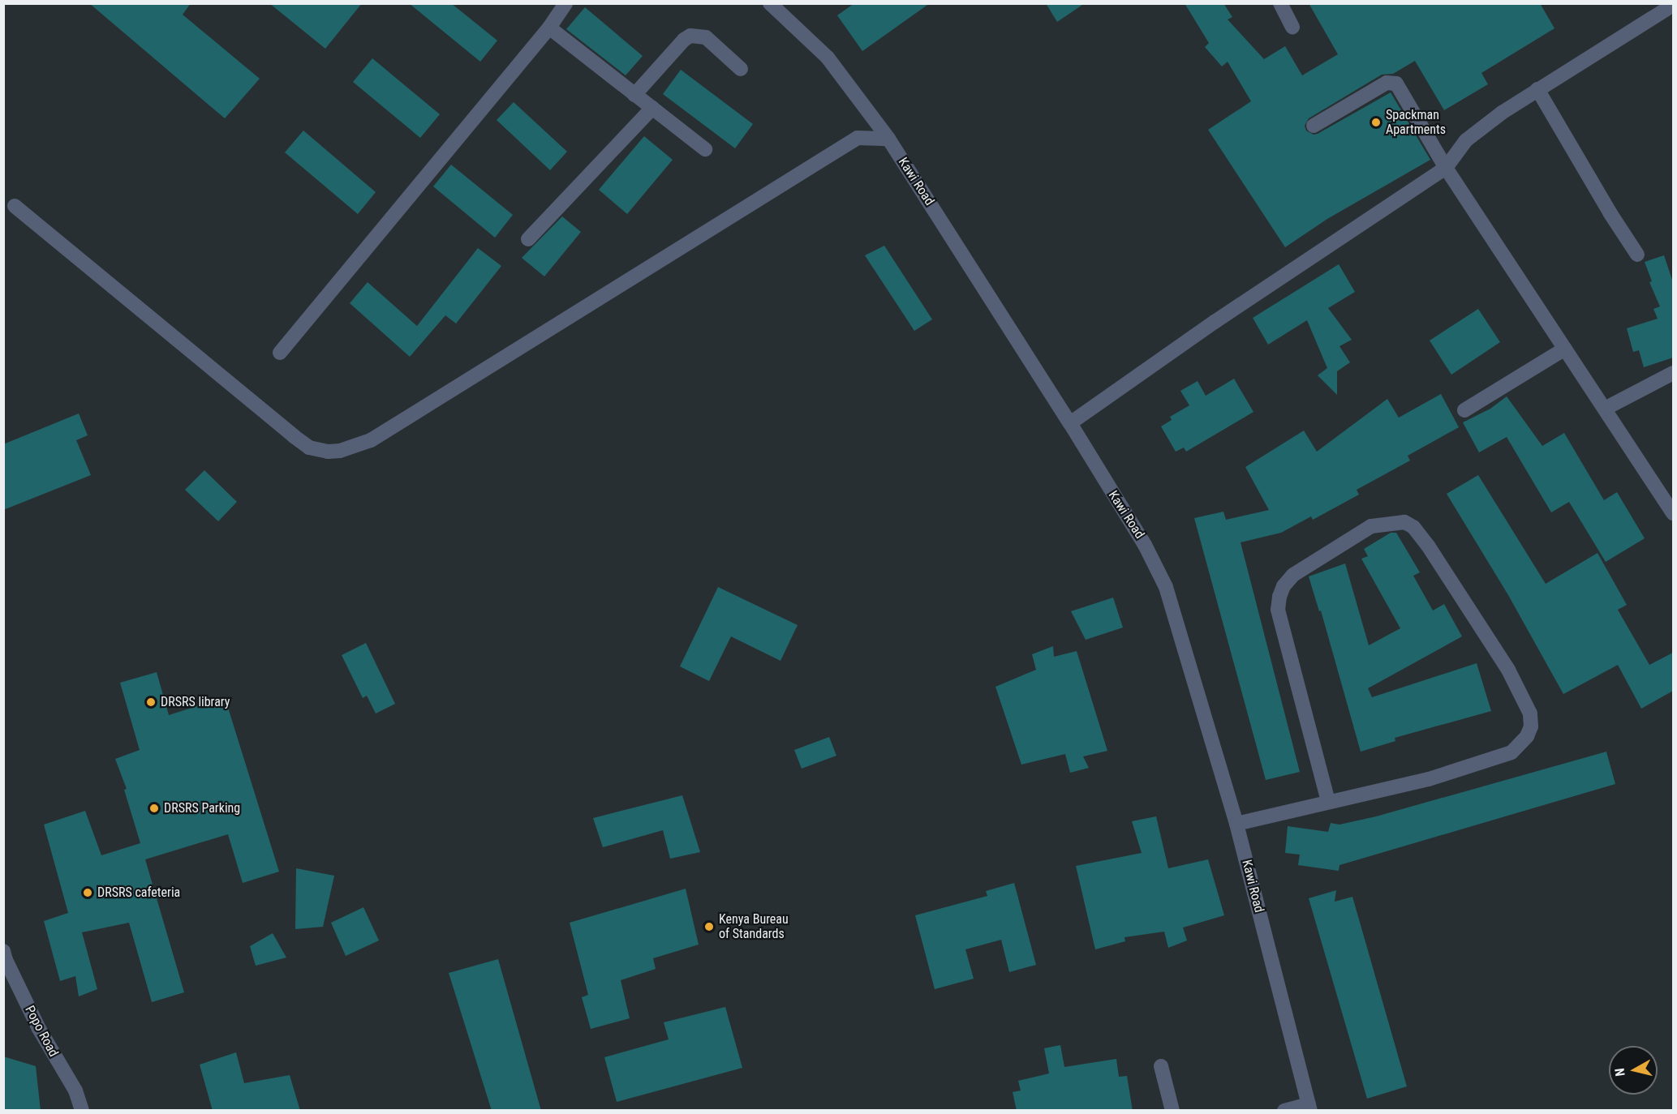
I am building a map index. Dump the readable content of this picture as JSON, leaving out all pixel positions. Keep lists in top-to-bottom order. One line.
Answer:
{"streets":{"street":["Kawi Road","Popo Road"]},"places":["Spackman Apartments","DRSRS library","DRSRS Parking","DRSRS cafeteria","Kenya Bureau of Standards"],"north":"left"}
